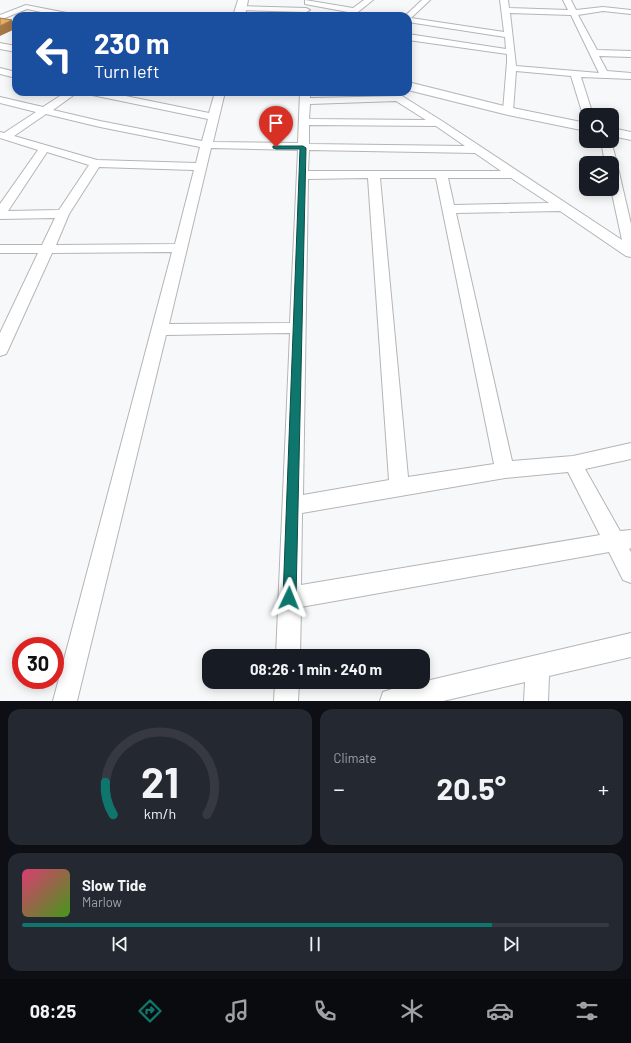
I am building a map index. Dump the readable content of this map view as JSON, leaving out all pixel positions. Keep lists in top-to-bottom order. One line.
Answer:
{"page":{"turn":["230 m","Turn left"],"limit":"30","trip":"08:26 · 1 min · 240 m","tile":"Climate","heat":["−","20.5°","+"],"song":["Slow Tide","Marlow"],"tabs":"08:25","gauge":["21","km/h"]}}
